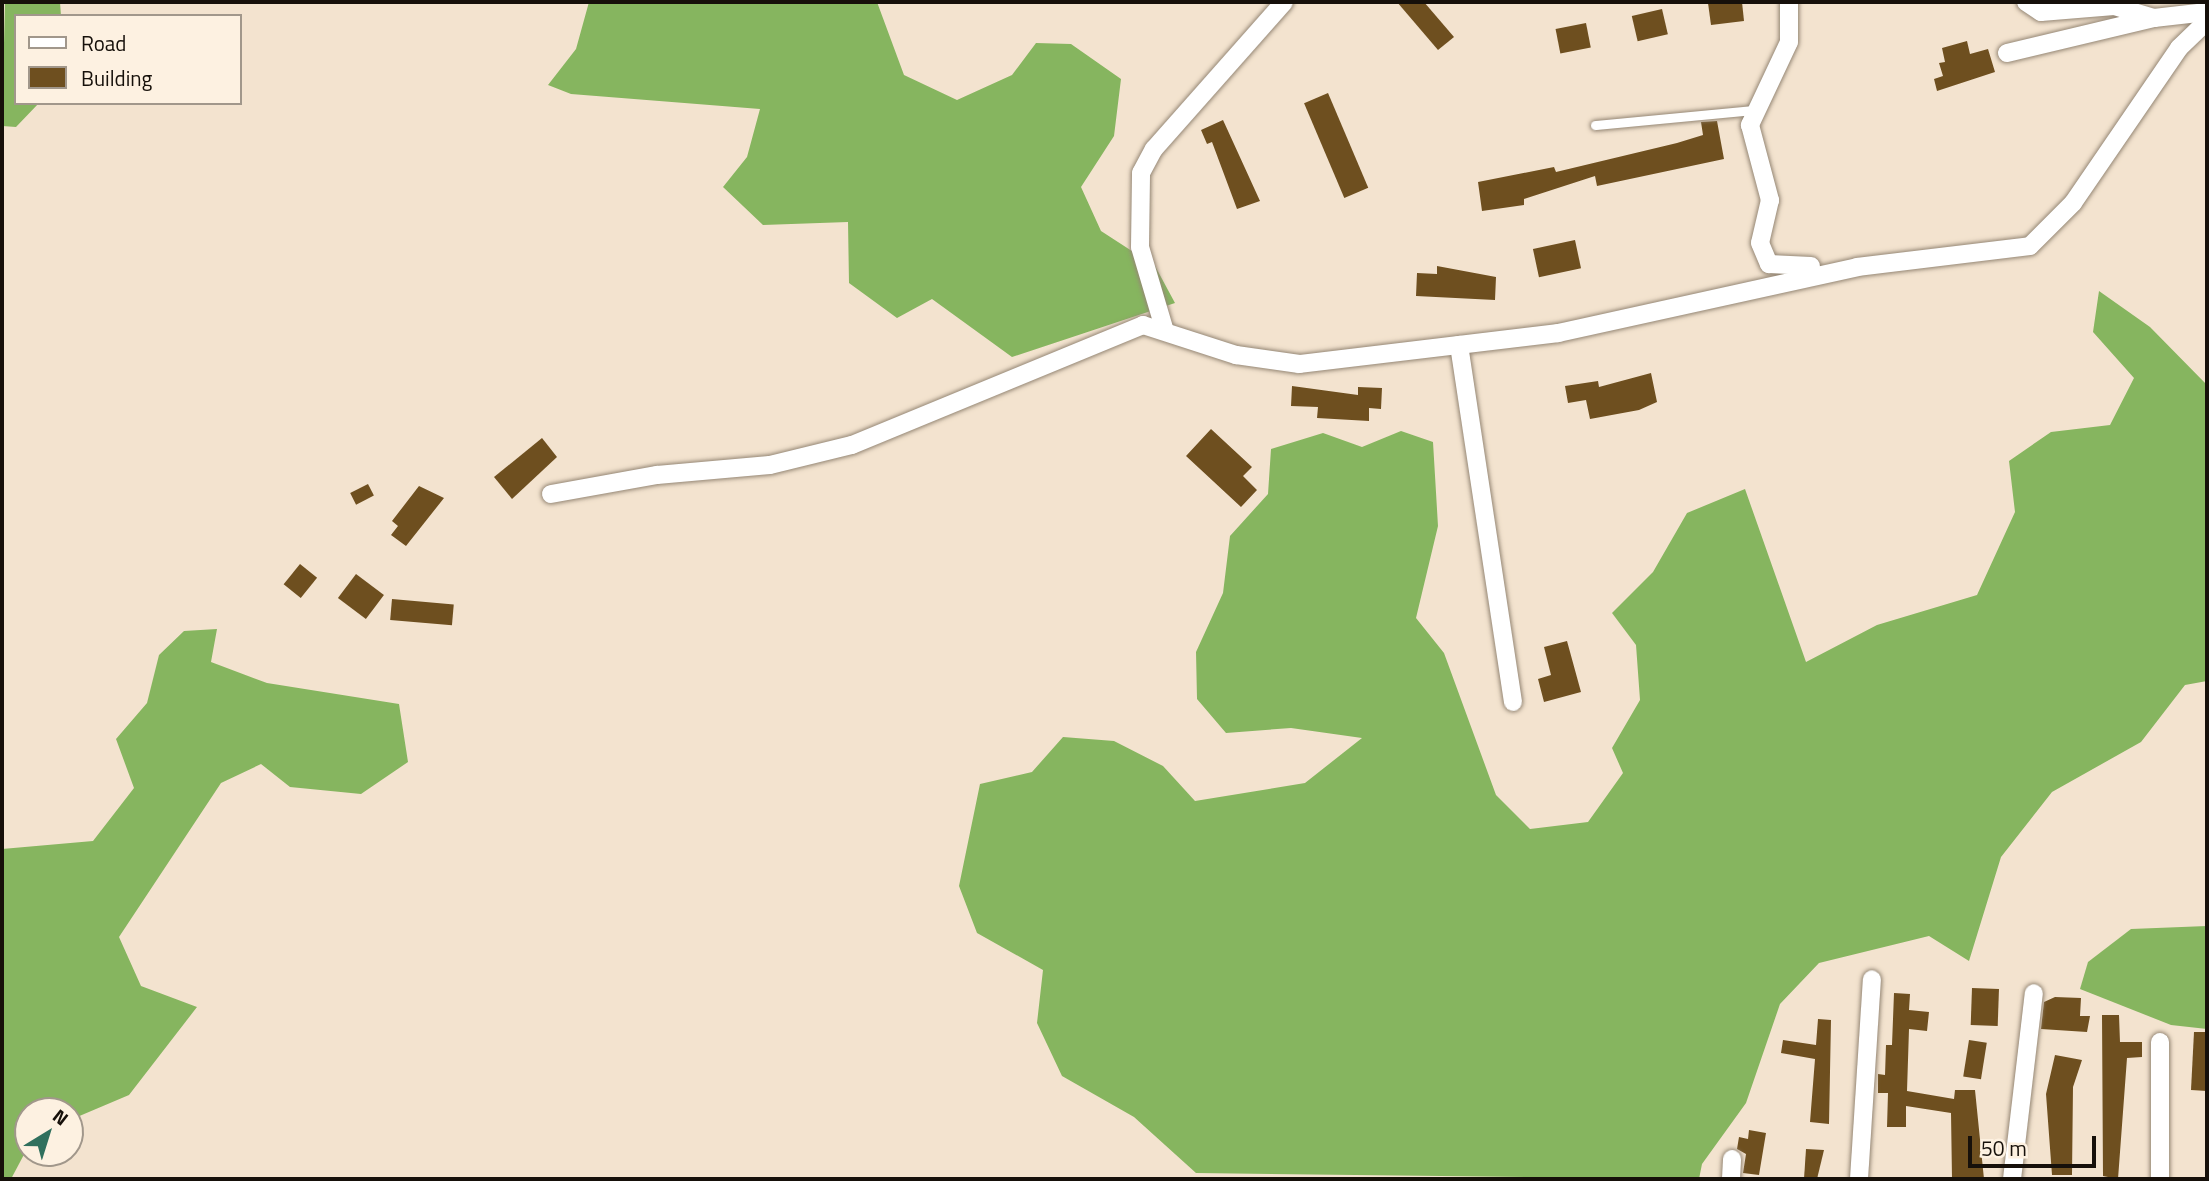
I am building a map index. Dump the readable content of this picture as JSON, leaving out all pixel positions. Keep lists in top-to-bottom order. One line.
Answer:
{"legend":["Road","Building"],"scale_bar":"50 m","north":"top right"}
